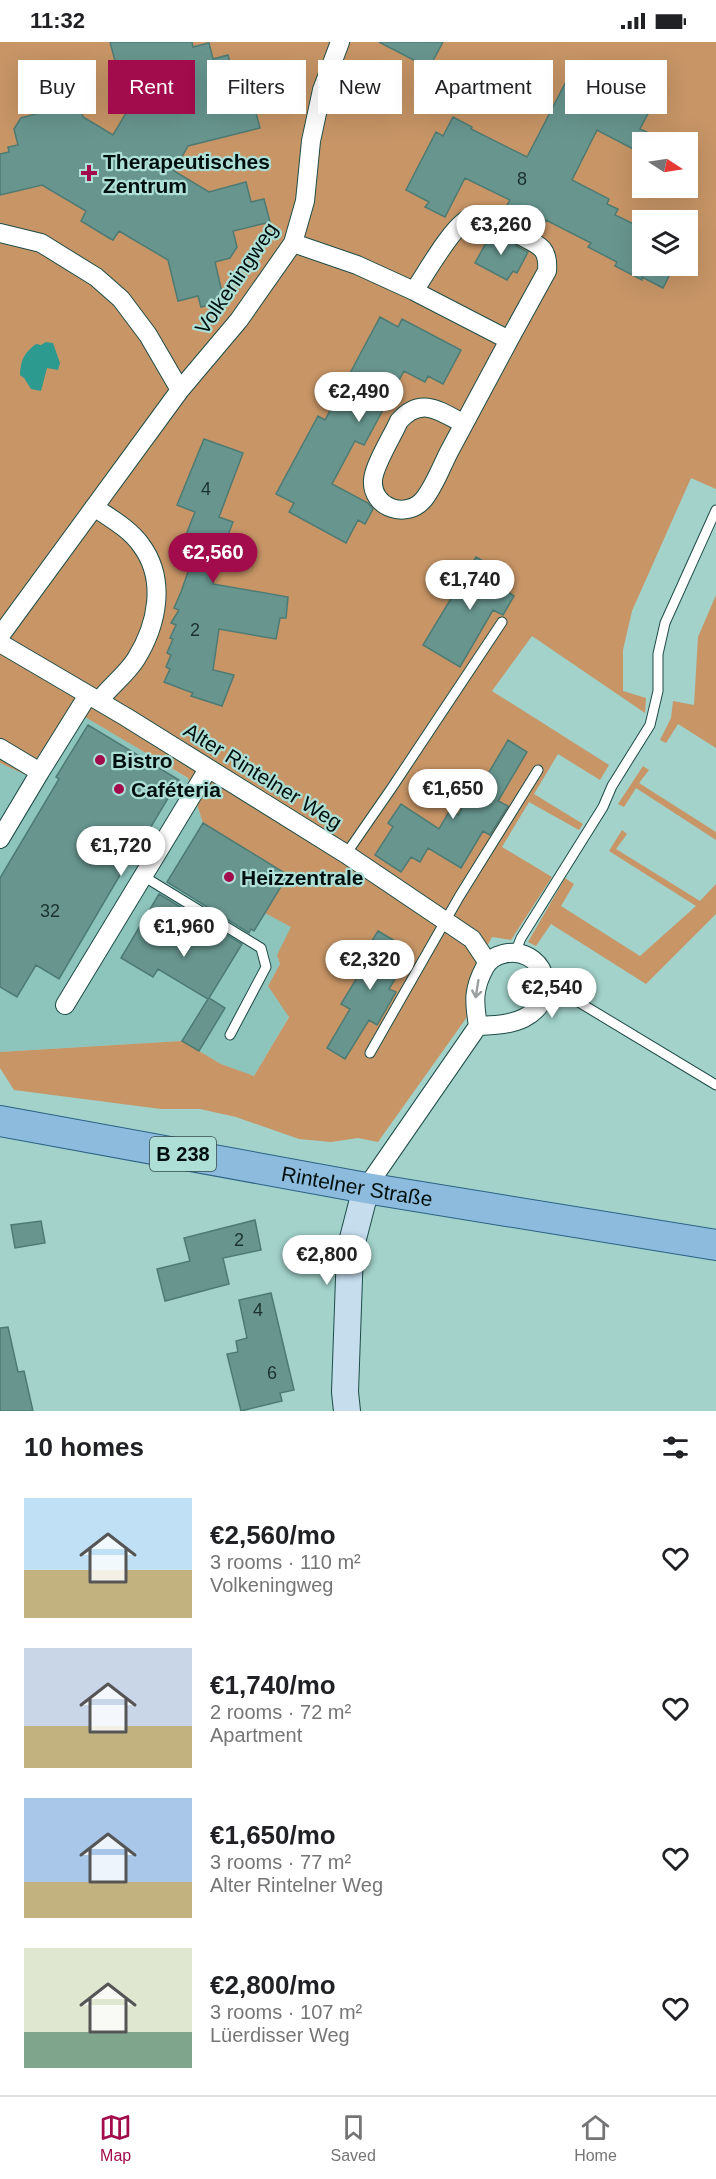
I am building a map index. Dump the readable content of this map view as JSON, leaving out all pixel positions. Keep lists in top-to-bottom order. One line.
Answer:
{"streets":{"main road":["B 238","Rintelner Straße"],"street":["Volkeningweg","Alter Rintelner Weg"]},"places":{"health":["Therapeutisches Zentrum"],"other":["Bistro","Caféteria","Heizzentrale"]},"house_numbers":["8","4","2","32","2","4","6"],"north":"right","page":{"status":"11:32","chip":["Buy","Rent","Filters","New","Apartment","House"],"price":["€3,260","€2,490","€2,560","€1,740","€1,650","€1,720","€1,960","€2,320","€2,540","€2,800"],"heading":"10 homes","list":[{"name":"€2,560/mo","note":"3 rooms · 110 m² · Volkeningweg"},{"name":"€1,740/mo","note":"2 rooms · 72 m² · Apartment"},{"name":"€1,650/mo","note":"3 rooms · 77 m² · Alter Rintelner Weg"},{"name":"€2,800/mo","note":"3 rooms · 107 m² · Lüerdisser Weg"}],"tabs":["Map","Saved","Home"]}}
